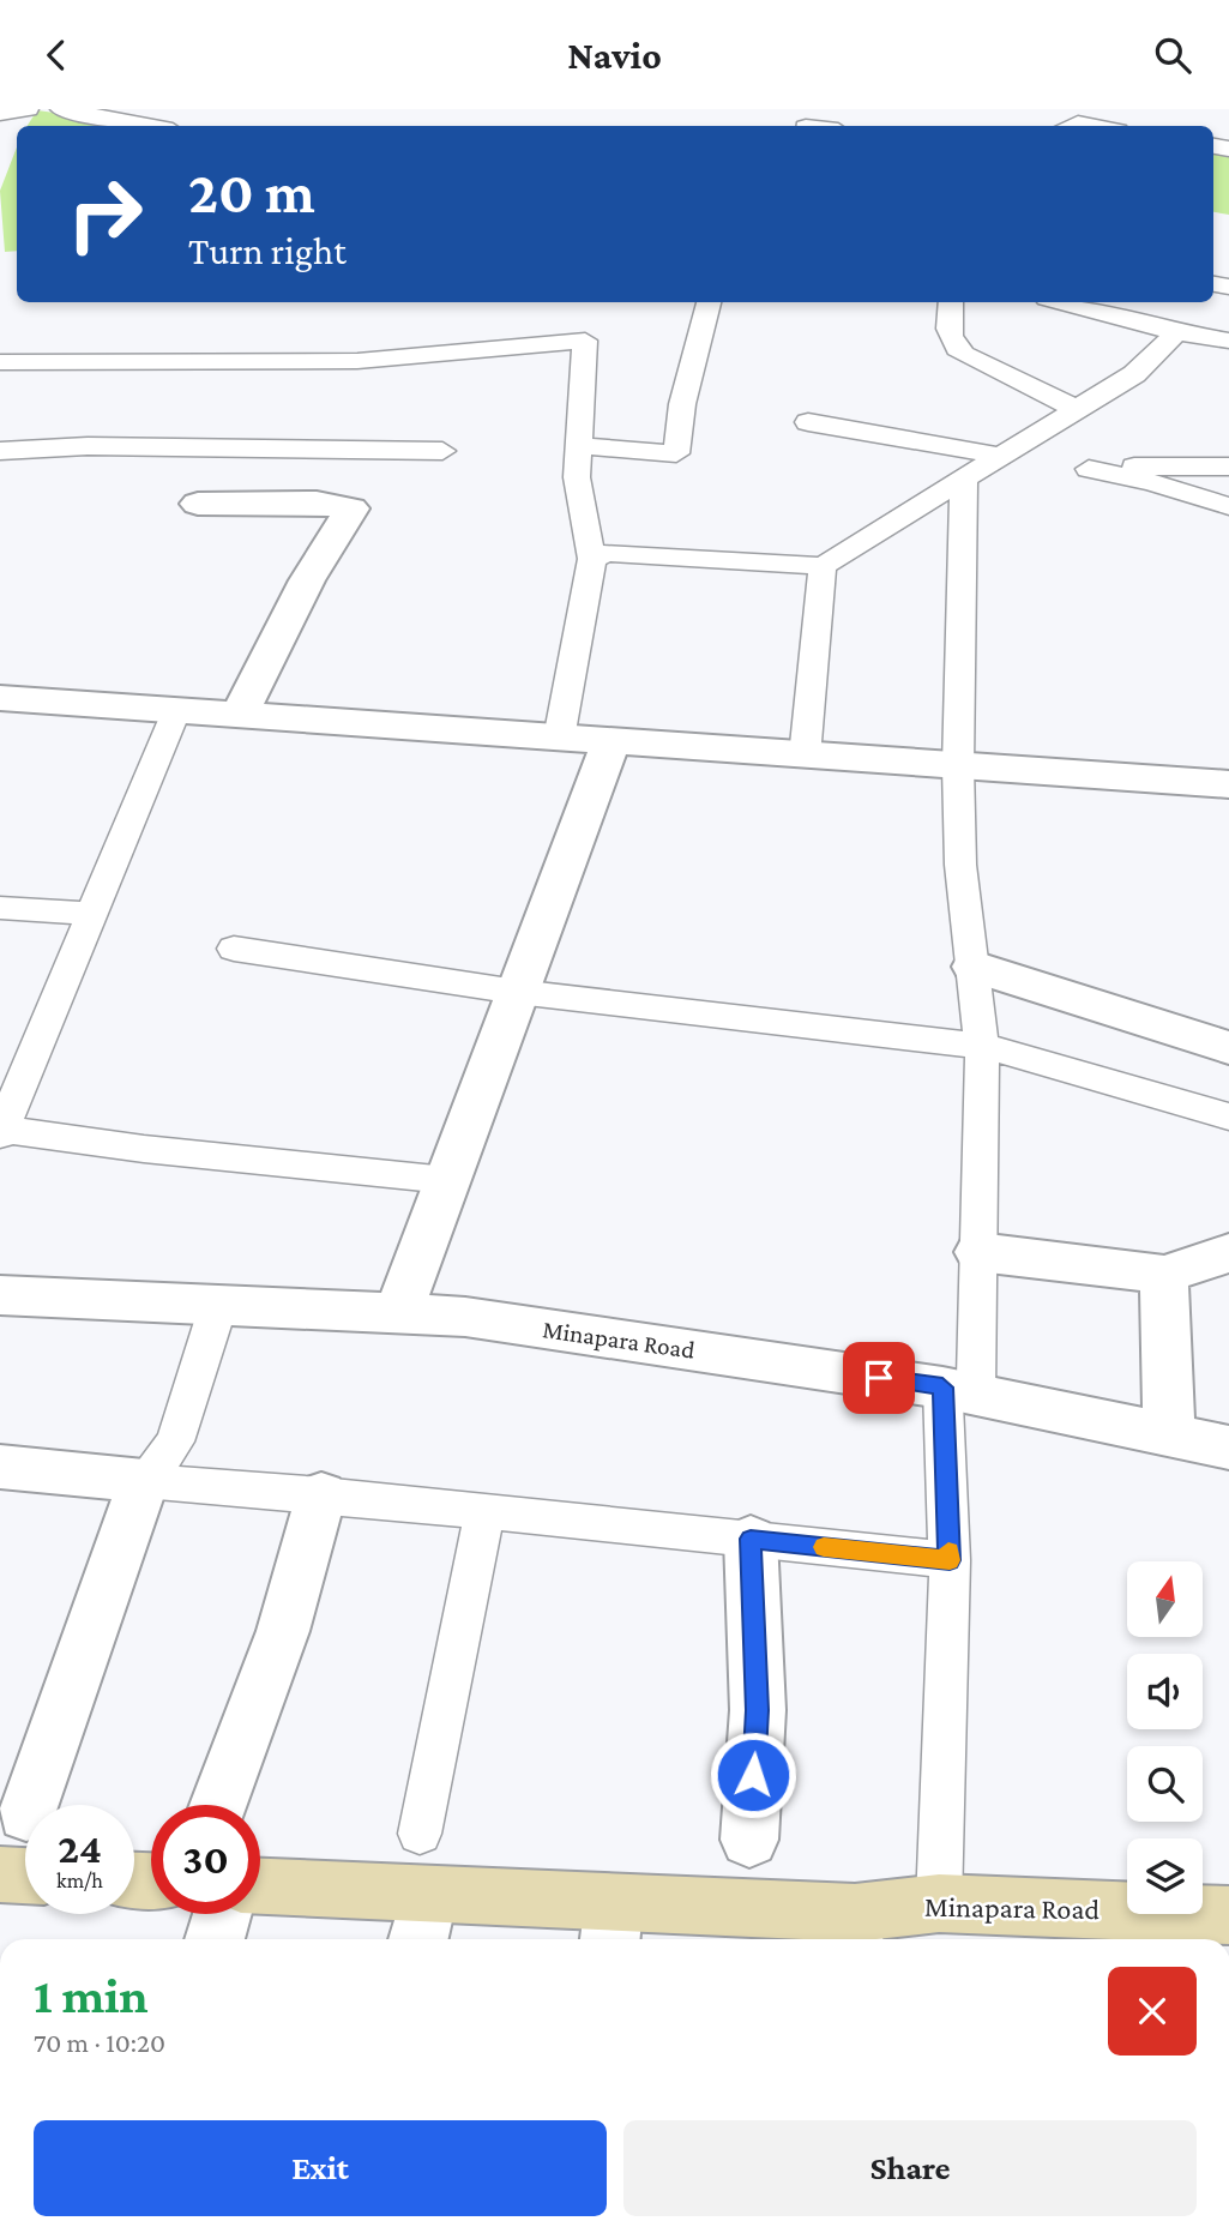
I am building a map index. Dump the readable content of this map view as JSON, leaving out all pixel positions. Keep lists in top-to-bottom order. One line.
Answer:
{"streets":{"street":["Minapara Road"]},"north":"top","page":{"header":"Navio","turn":["20 m","Turn right"],"speed":"24 km/h","limit":"30","heading":["1 min","70 m · 10:20"],"buttons":["Exit","Share"]}}
